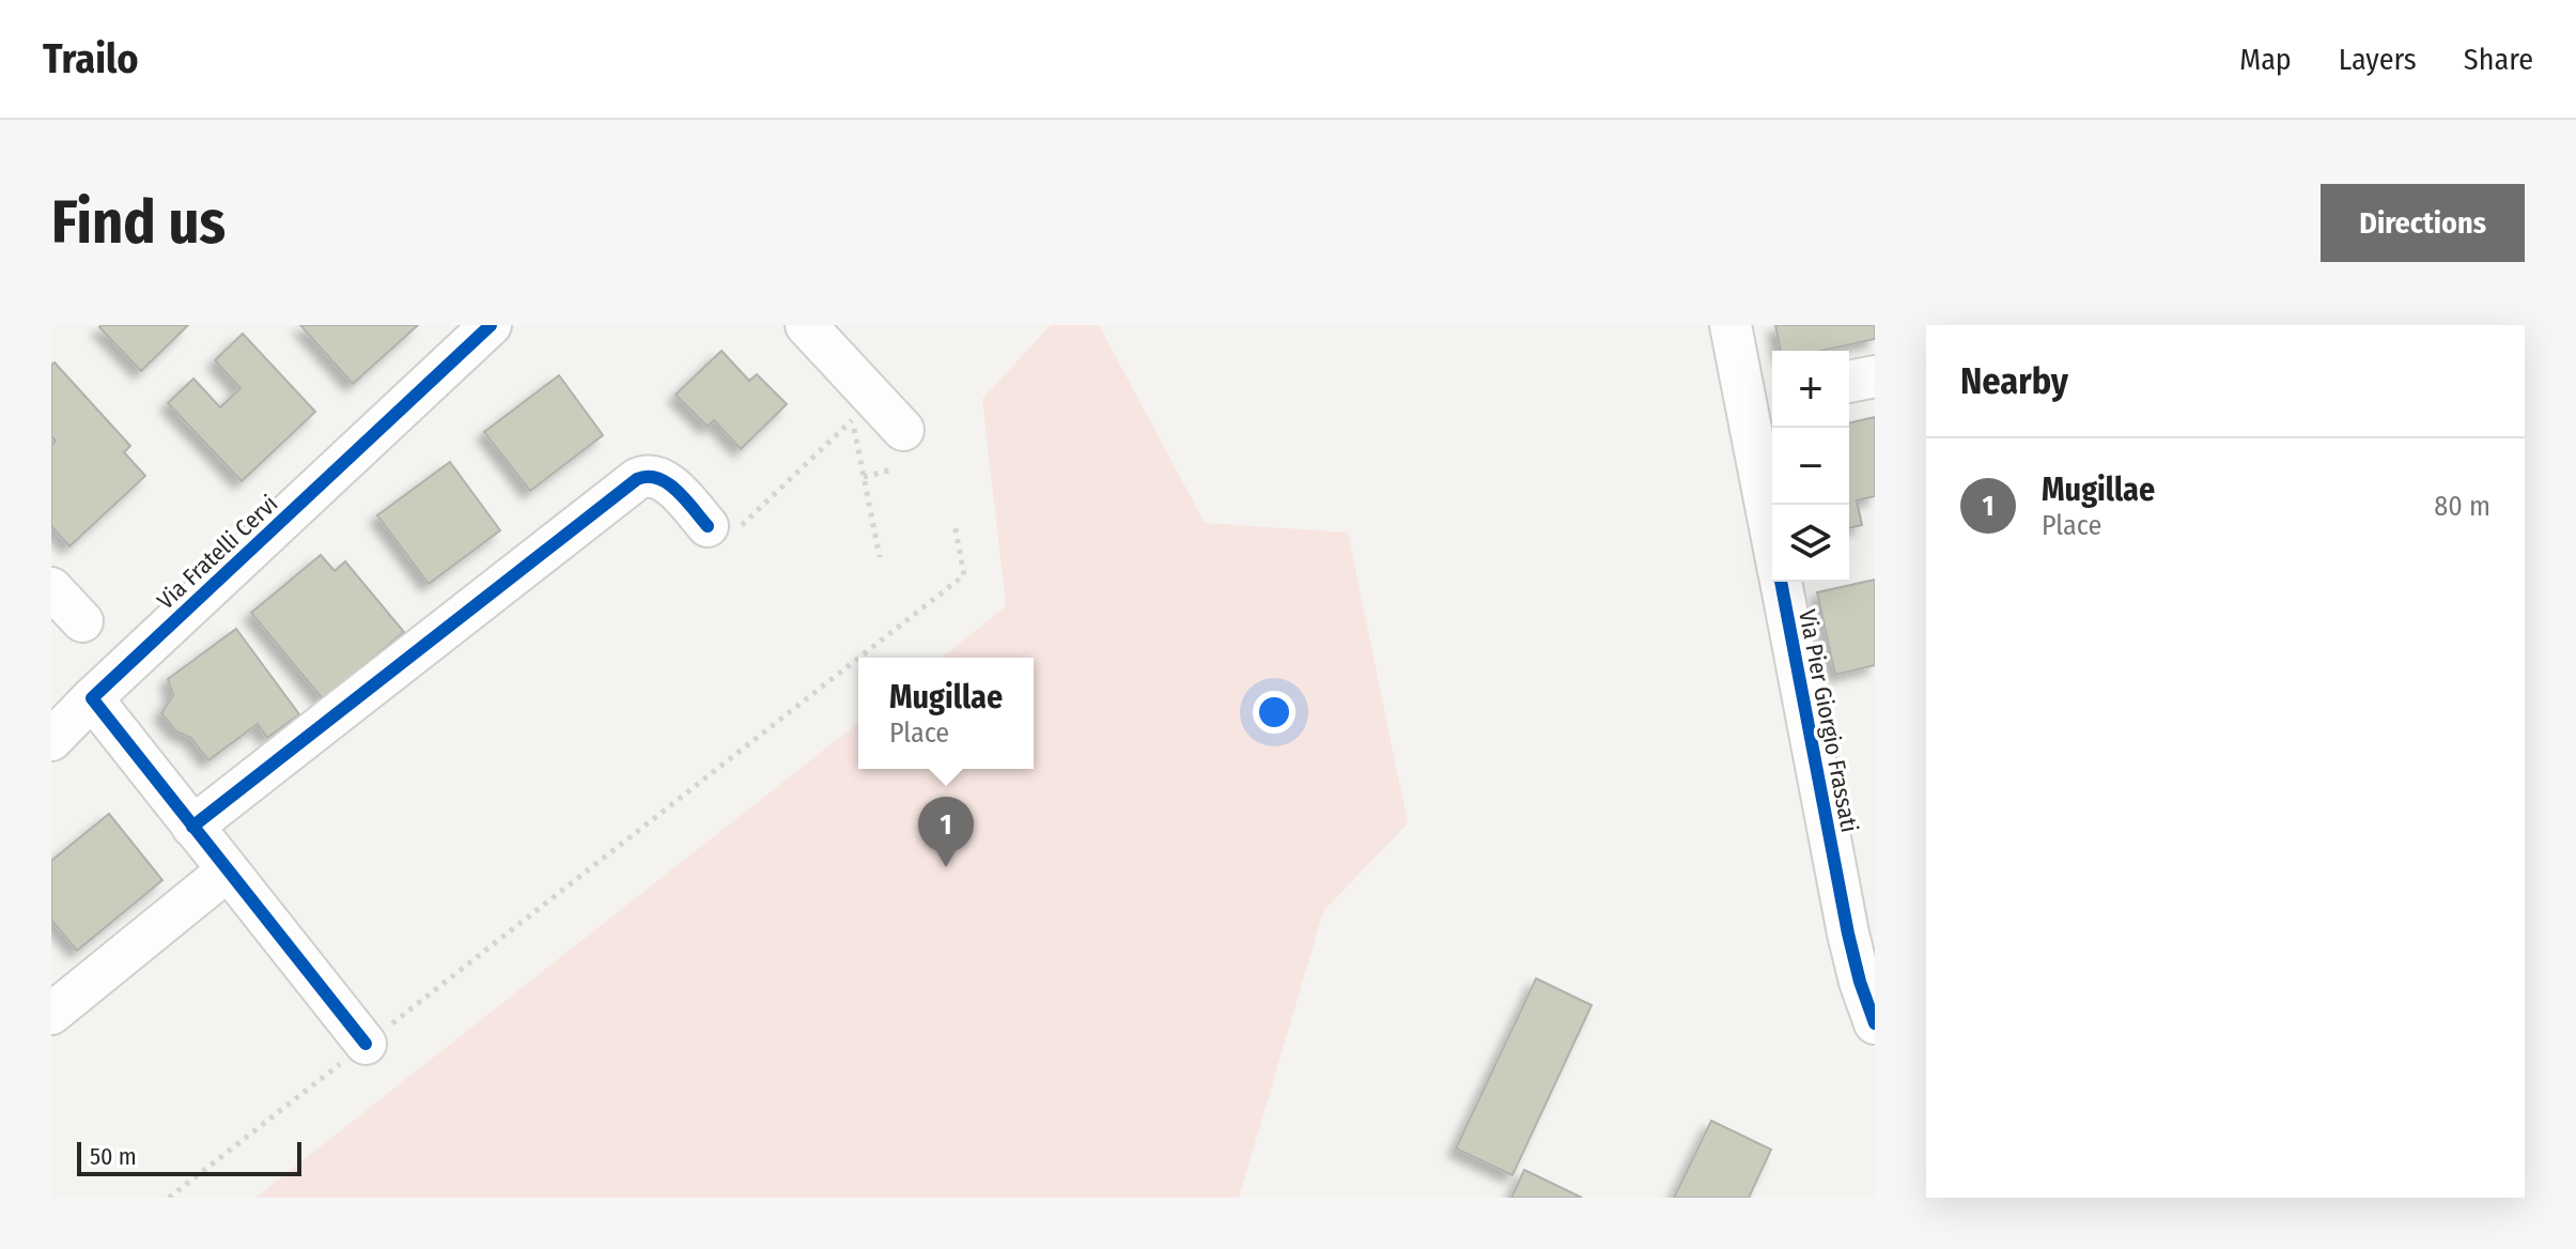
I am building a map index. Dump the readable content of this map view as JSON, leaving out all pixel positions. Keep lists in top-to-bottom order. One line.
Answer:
{"streets":{"street":["Via Fratelli Cervi","Via Pier Giorgio Frassati"]},"scale_bar":"50 m","page":{"header":"Trailo","nav":["Map","Layers","Share"],"buttons":"Directions","title":"Find us","heading":"Nearby","map_buttons":["+","−"],"list":[{"mark":"1","name":"Mugillae","note":"Place","value":"80 m"}],"popup":["Mugillae","Place"],"pins":"1","scale":"50 m"}}
